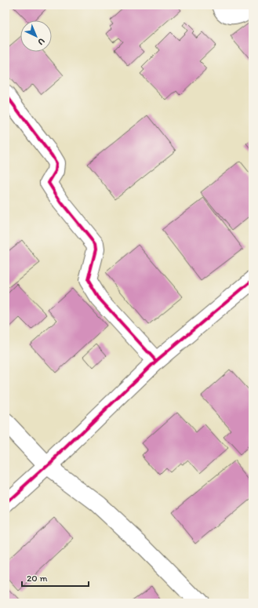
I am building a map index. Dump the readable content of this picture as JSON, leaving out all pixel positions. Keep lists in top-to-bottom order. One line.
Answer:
{"scale_bar":"20 m","north":"bottom right"}
